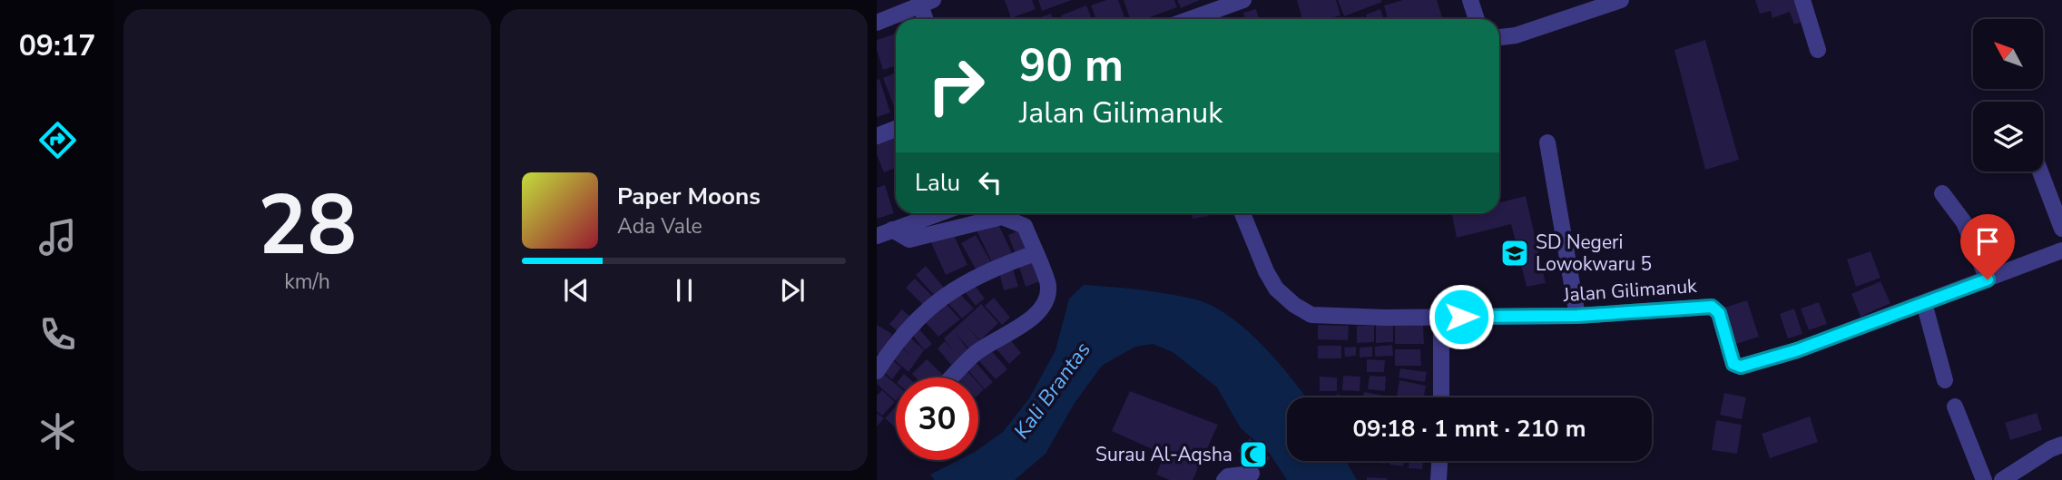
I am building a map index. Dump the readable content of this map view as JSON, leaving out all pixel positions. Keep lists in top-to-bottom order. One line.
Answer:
{"streets":{"street":["Jalan Gilimanuk"]},"water":["Kali Brantas"],"places":{"school or university":["SD Negeri Lowokwaru 5"],"mosque":["Surau Al-Aqsha"]},"north":"top left","page":{"tabs":"09:17","tile":["28","km/h"],"turn":["90 m","Jalan Gilimanuk"],"then":"Lalu","song":["Paper Moons","Ada Vale"],"limit":"30","trip":"09:18 · 1 mnt · 210 m"}}
